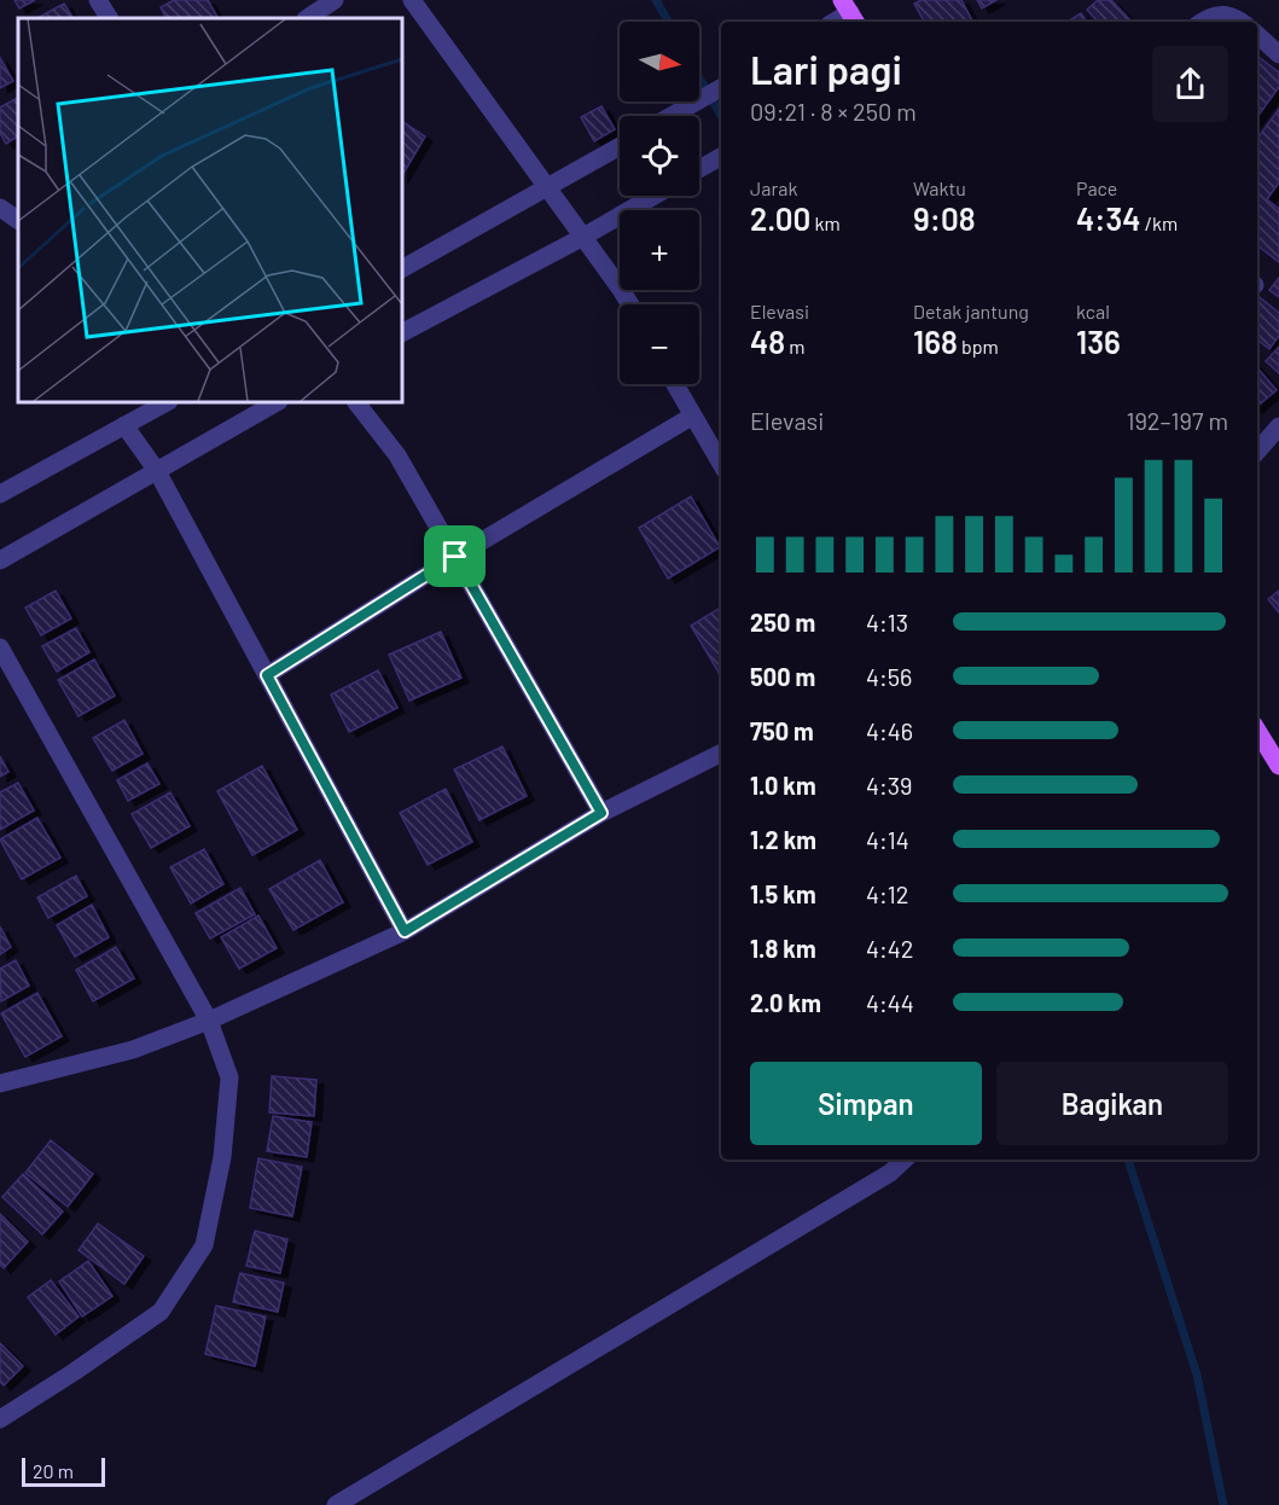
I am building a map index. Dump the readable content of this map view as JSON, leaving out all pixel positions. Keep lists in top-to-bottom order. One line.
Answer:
{"scale_bar":"20 m","north":"right","page":{"map_buttons":["+","−"],"heading":["Lari pagi","09:21 · 8 × 250 m"],"stats":[["Jarak","2.00 km"],["Waktu","9:08"],["Pace","4:34 /km"],["Elevasi","48 m"],["Detak jantung","168 bpm"],["kcal","136"]],"chart":["Elevasi","192–197 m"],"list":[{"name":"250 m","note":"4:13"},{"name":"500 m","note":"4:56"},{"name":"750 m","note":"4:46"},{"name":"1.0 km","note":"4:39"},{"name":"1.2 km","note":"4:14"},{"name":"1.5 km","note":"4:12"},{"name":"1.8 km","note":"4:42"},{"name":"2.0 km","note":"4:44"}],"buttons":["Simpan","Bagikan"],"scale":"20 m"}}
